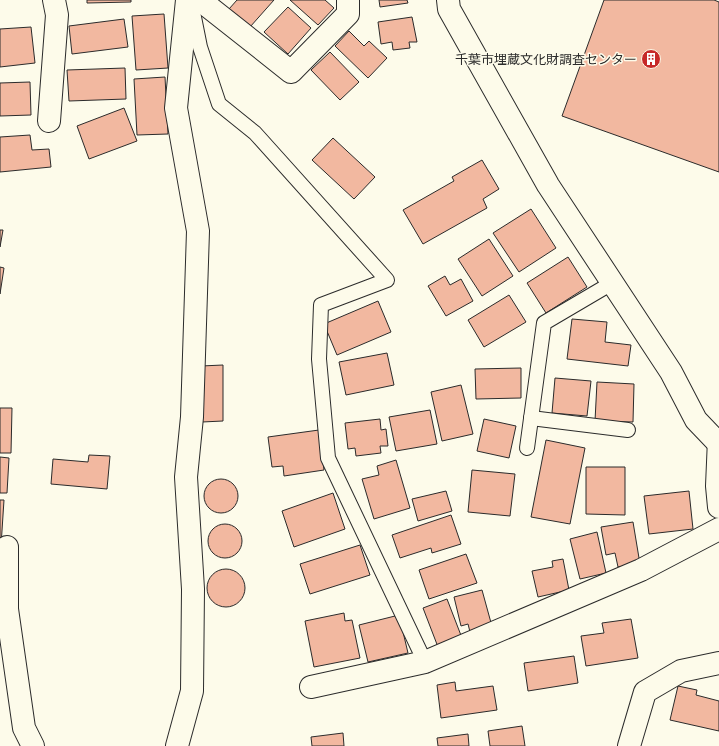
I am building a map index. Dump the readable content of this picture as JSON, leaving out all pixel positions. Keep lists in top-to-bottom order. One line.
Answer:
{"places":{"building":["千葉市埋蔵文化財調査センター"]}}
